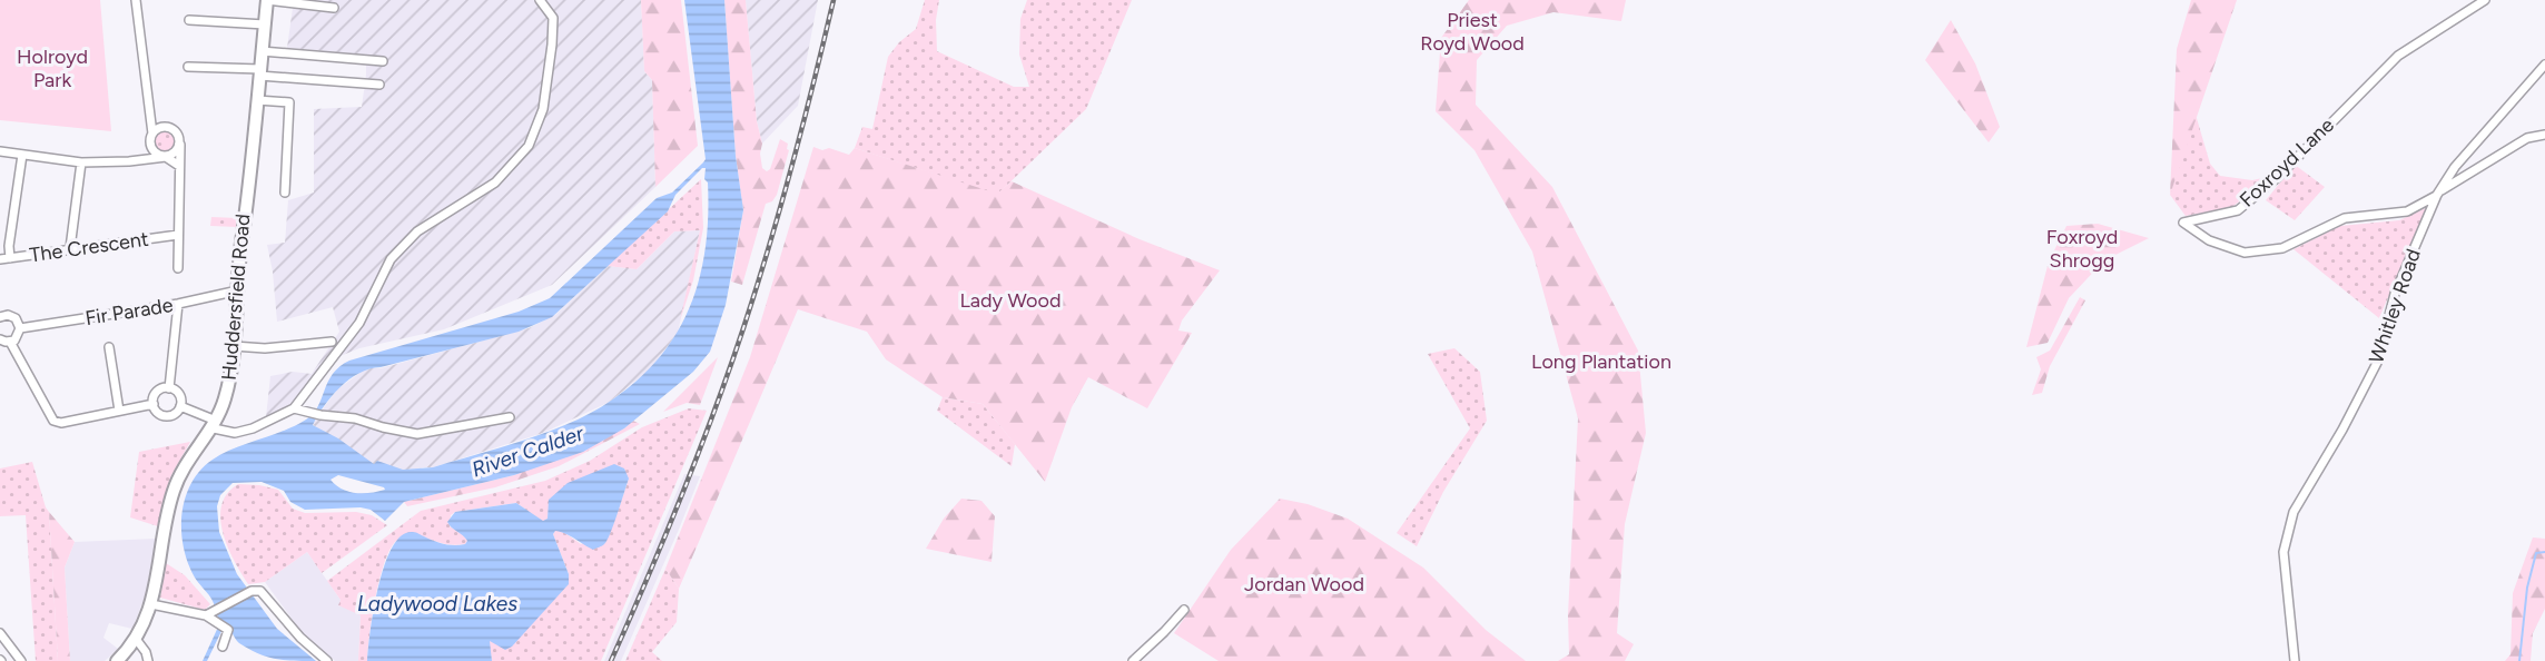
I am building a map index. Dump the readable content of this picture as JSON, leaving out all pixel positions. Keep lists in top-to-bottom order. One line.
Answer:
{"streets":{"highway":["Huddersfield Road"],"street":["Foxroyd Lane","The Crescent","Whitley Road","Fir Parade"]},"crossings":[["Foxroyd Lane","Whitley Road"],["Huddersfield Road","Fir Parade"]],"water":["River Calder","Ladywood Lakes"],"parks":["Priest Royd Wood","Holroyd Park","Foxroyd Shrogg","Lady Wood","Long Plantation","Jordan Wood"]}
